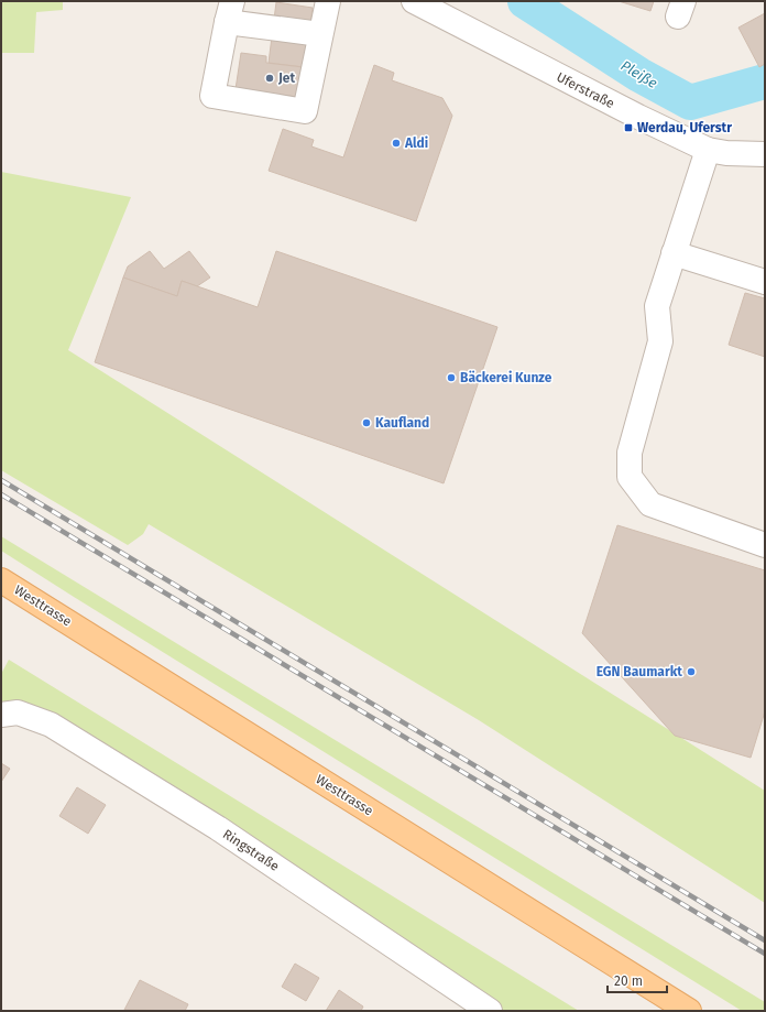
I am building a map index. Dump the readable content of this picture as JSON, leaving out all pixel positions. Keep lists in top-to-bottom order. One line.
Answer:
{"streets":{"main road":["Westtrasse"],"street":["Uferstraße","Ringstraße"]},"water":["Pleiße"],"places":{"other":["Jet","Aldi","Bäckerei Kunze","Kaufland","EGN Baumarkt"],"transit":["Werdau, Uferstr"]},"scale_bar":"20 m"}
